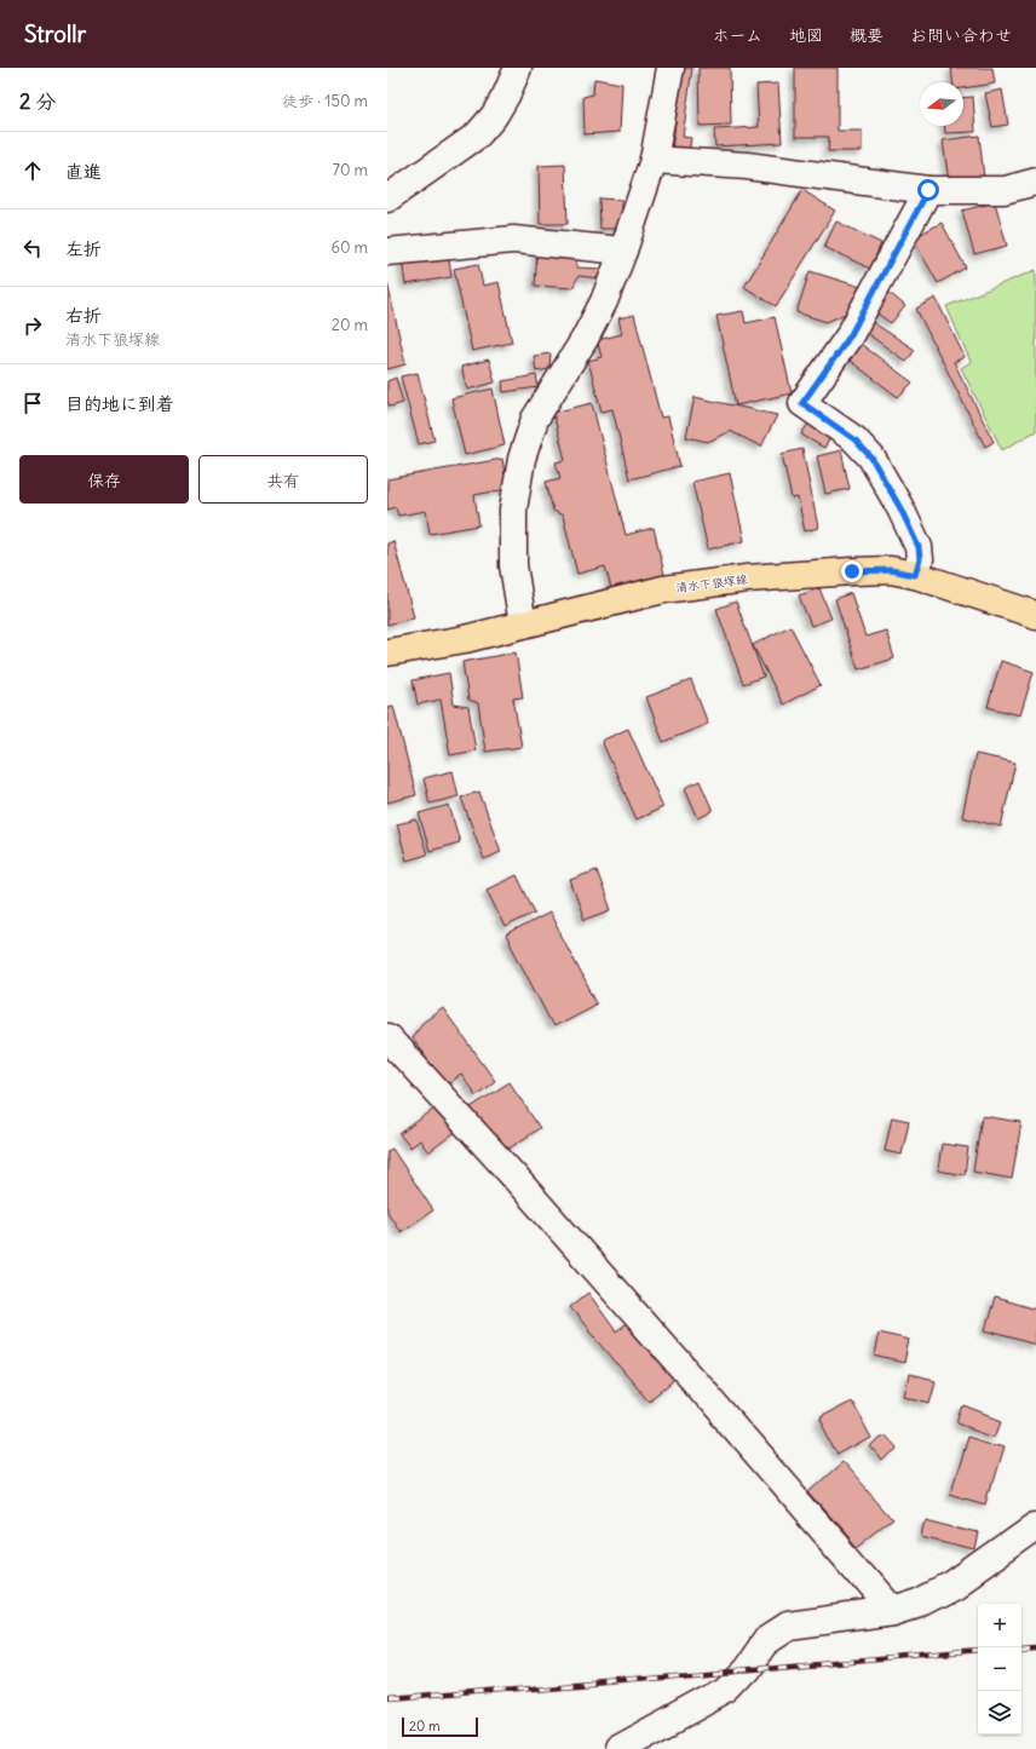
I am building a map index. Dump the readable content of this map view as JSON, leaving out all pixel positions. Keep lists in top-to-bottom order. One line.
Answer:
{"streets":{"main road":["清水下狼塚線"]},"scale_bar":"20 m","north":"left","page":{"header":"Strollr","nav":["ホーム","地図","概要","お問い合わせ"],"heading":["2 分","徒歩 · 150 m"],"list":[["直進","70 m"],["左折","60 m"],["右折","清水下狼塚線","20 m"],"目的地に到着"],"buttons":["保存","共有"],"map_buttons":["+","−"],"scale":"20 m"}}
